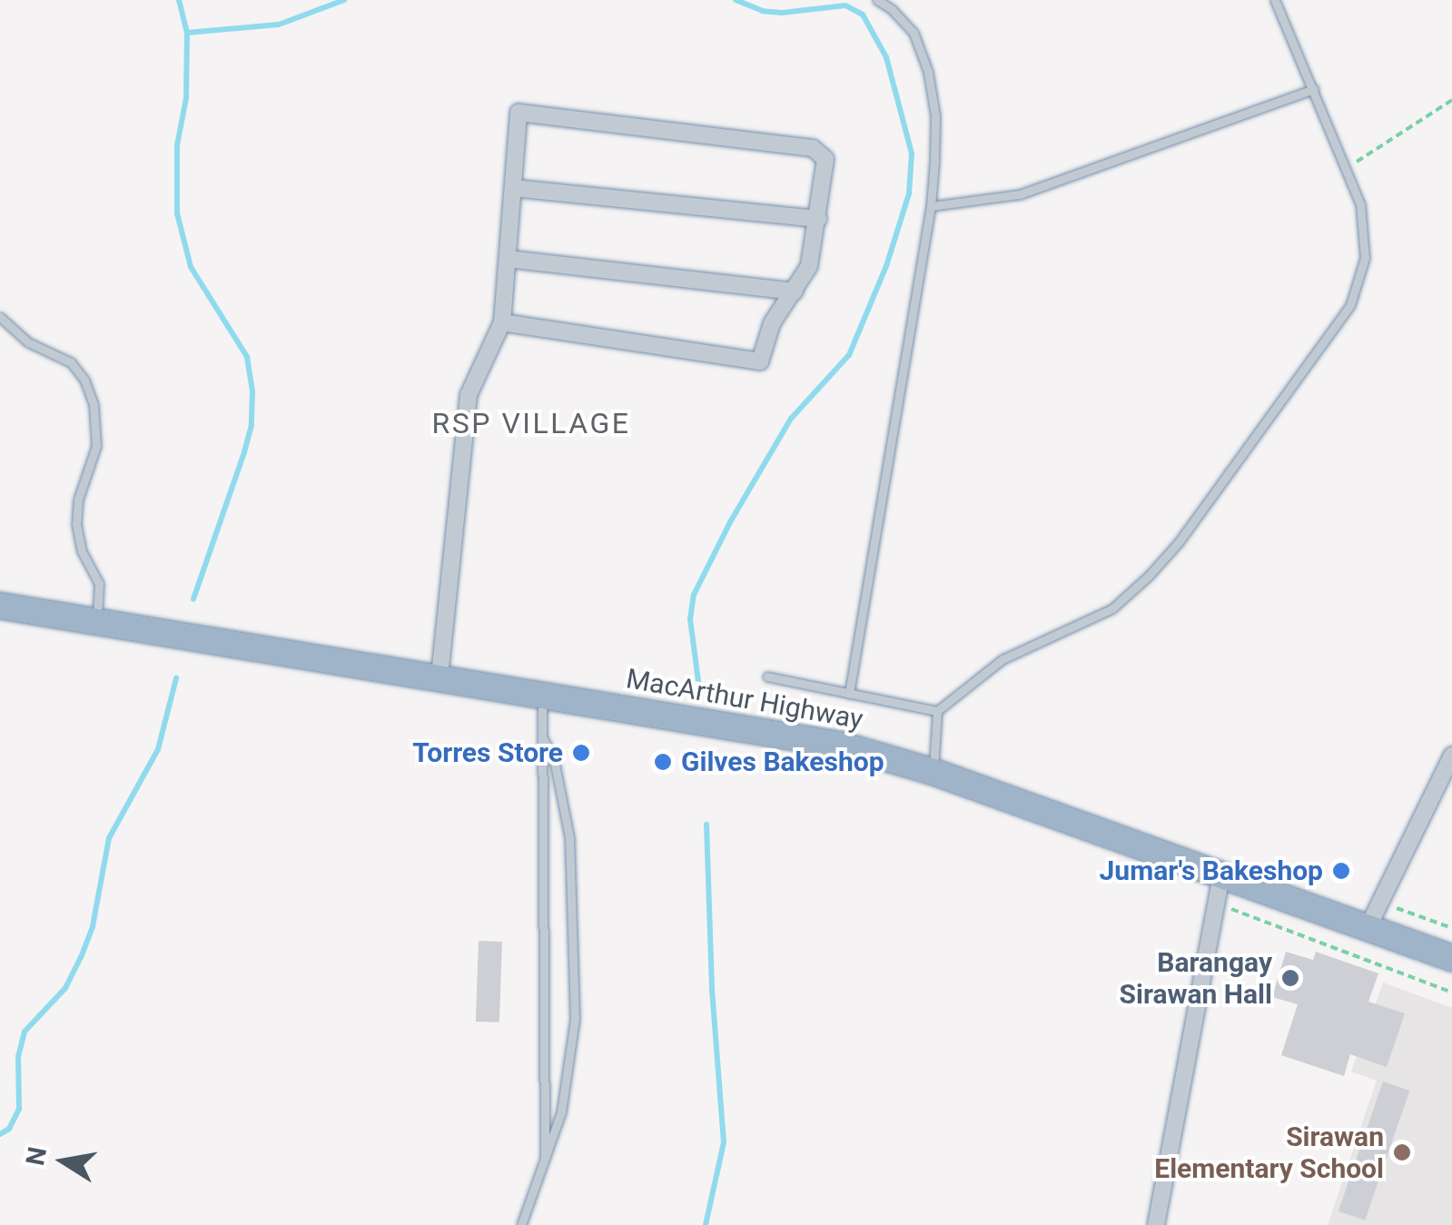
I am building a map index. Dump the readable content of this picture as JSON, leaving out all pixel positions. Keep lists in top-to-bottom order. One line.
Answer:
{"streets":{"highway":["MacArthur Highway"]},"districts":["RSP VILLAGE"],"places":["Torres Store","Gilves Bakeshop","Jumar's Bakeshop","Barangay Sirawan Hall","Sirawan Elementary School"],"north":"left"}
